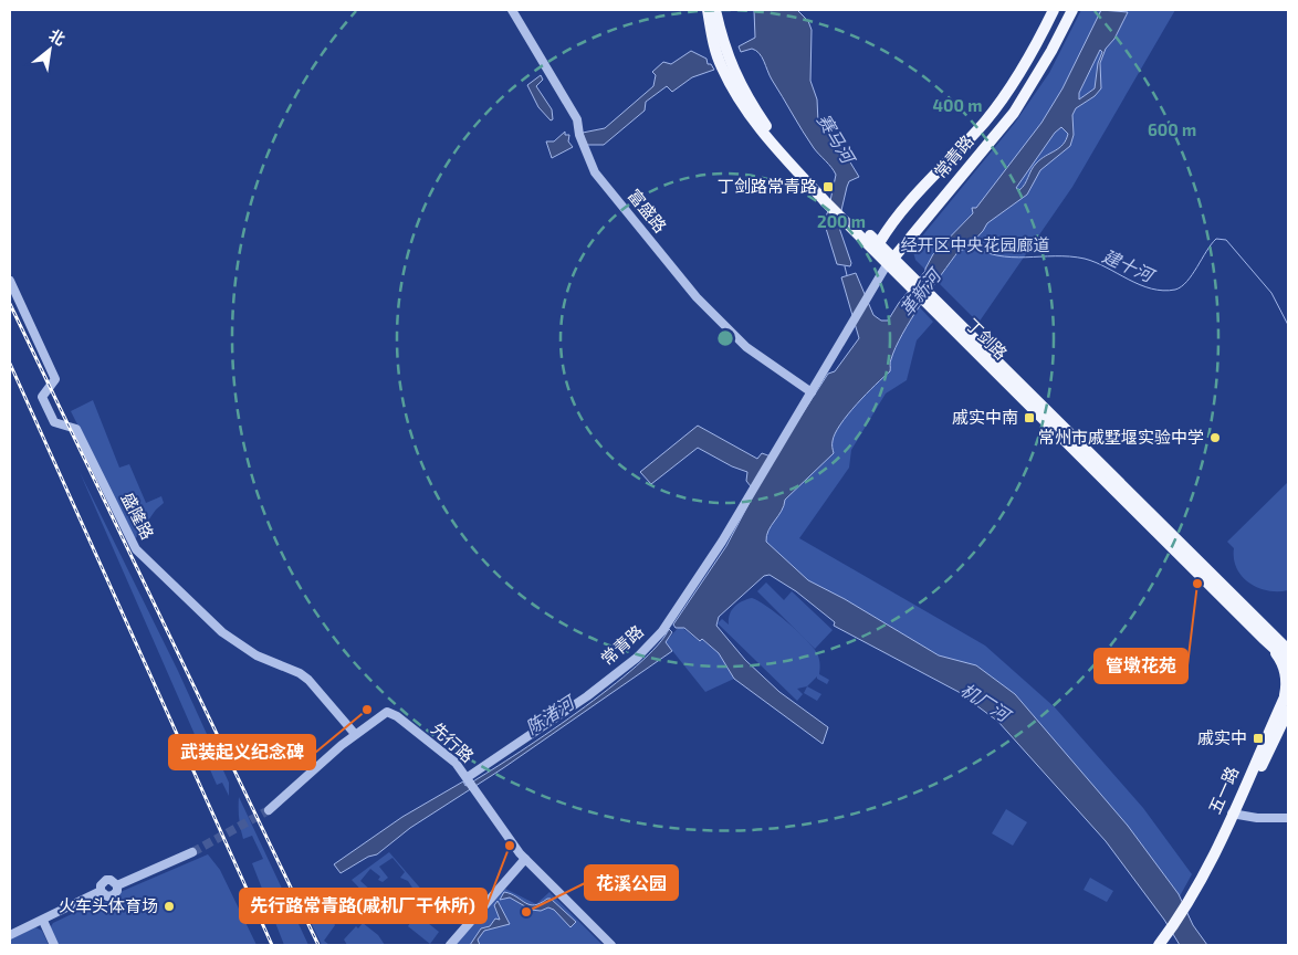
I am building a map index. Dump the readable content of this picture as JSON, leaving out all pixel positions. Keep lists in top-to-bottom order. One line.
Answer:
{"streets":{"main road":["常青路","丁剑路","五一路"],"street":["富盛路","盛隆路","先行路"]},"crossings":[["常青路","富盛路"],["常青路","丁剑路"],["常青路","先行路"],["盛隆路","先行路"]],"water":["赛马河","建十河","革新河","机厂河","陈渚河"],"parks":["经开区中央花园廊道"],"places":{"transit":["丁剑路常青路","戚实中南","戚实中"],"other":["常州市戚墅堰实验中学","管墩花苑","武装起义纪念碑","先行路常青路(戚机厂干休所)","火车头体育场","花溪公园"]},"north":"top right","rings":["400 m","600 m","200 m"]}
